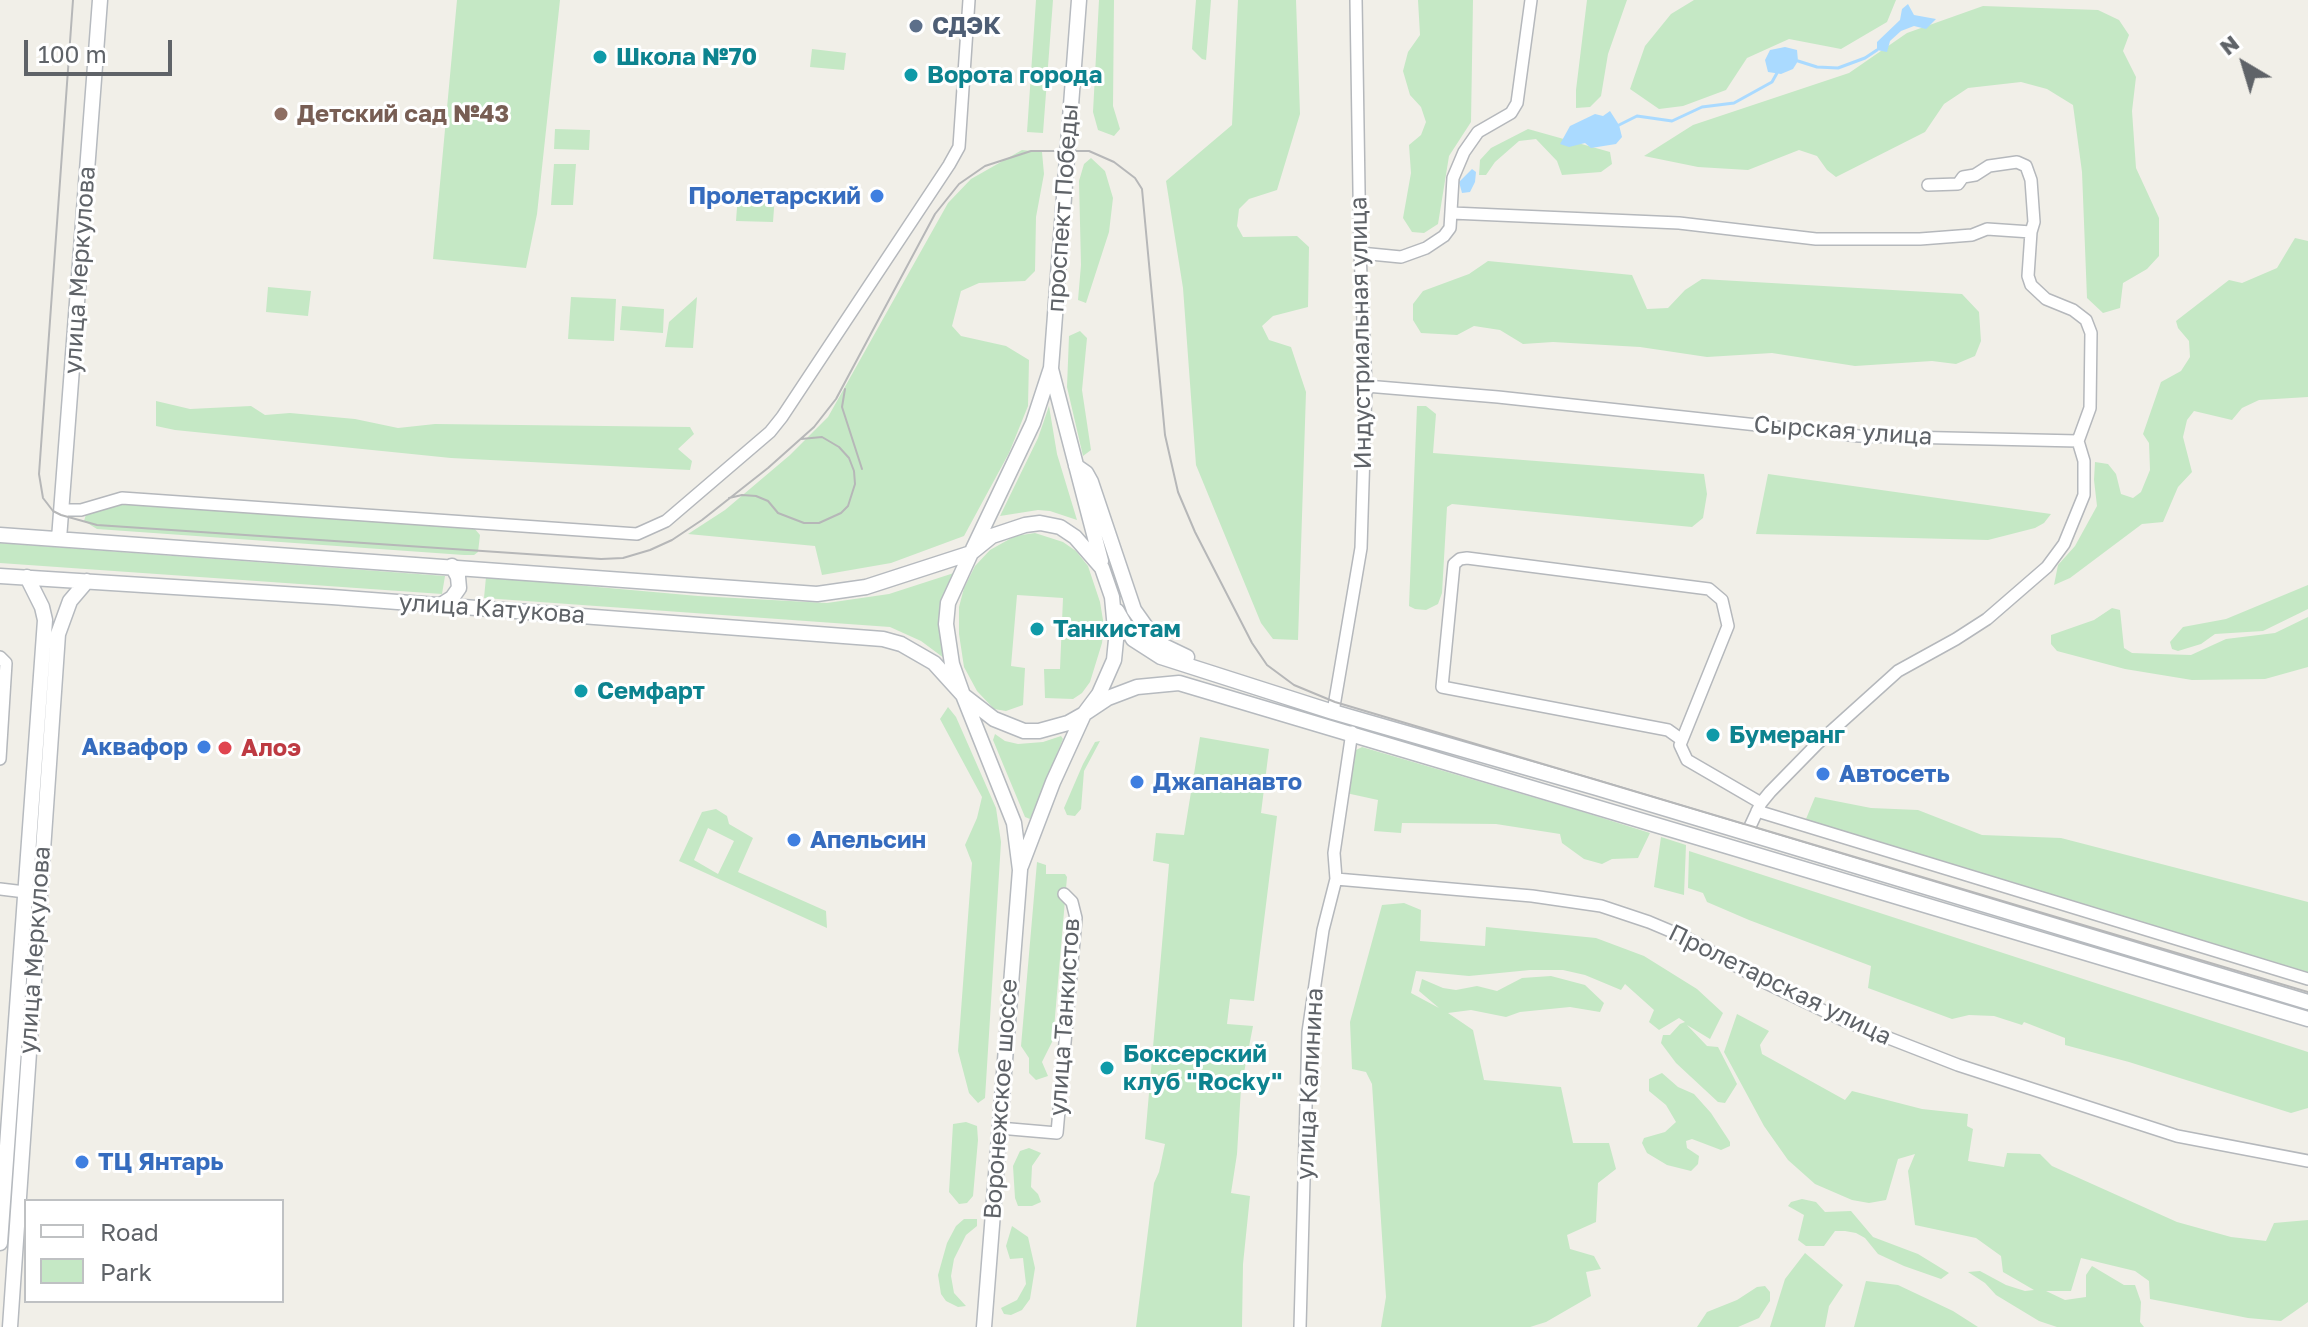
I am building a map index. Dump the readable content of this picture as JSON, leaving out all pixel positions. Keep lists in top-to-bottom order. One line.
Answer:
{"streets":{"main road":["проспект Победы","улица Меркулова","улица Катукова","Воронежское шоссе"],"street":["Индустриальная улица","Сырская улица","Пролетарская улица","улица Танкистов","улица Калинина"]},"crossings":[["улица Меркулова","улица Катукова"],["Индустриальная улица","Сырская улица"],["Пролетарская улица","улица Калинина"],["улица Танкистов","Воронежское шоссе"]],"places":["СДЭК","Школа №70","Ворота города","Детский сад №43","Пролетарский","Танкистам","Семфарт","Бумеранг","Аквафор","Алоэ","Автосеть","Джапанавто","Апельсин","Боксерский клуб \"Rocky\"","ТЦ Янтарь"],"legend":["Road","Park"],"scale_bar":"100 m","north":"top left"}
